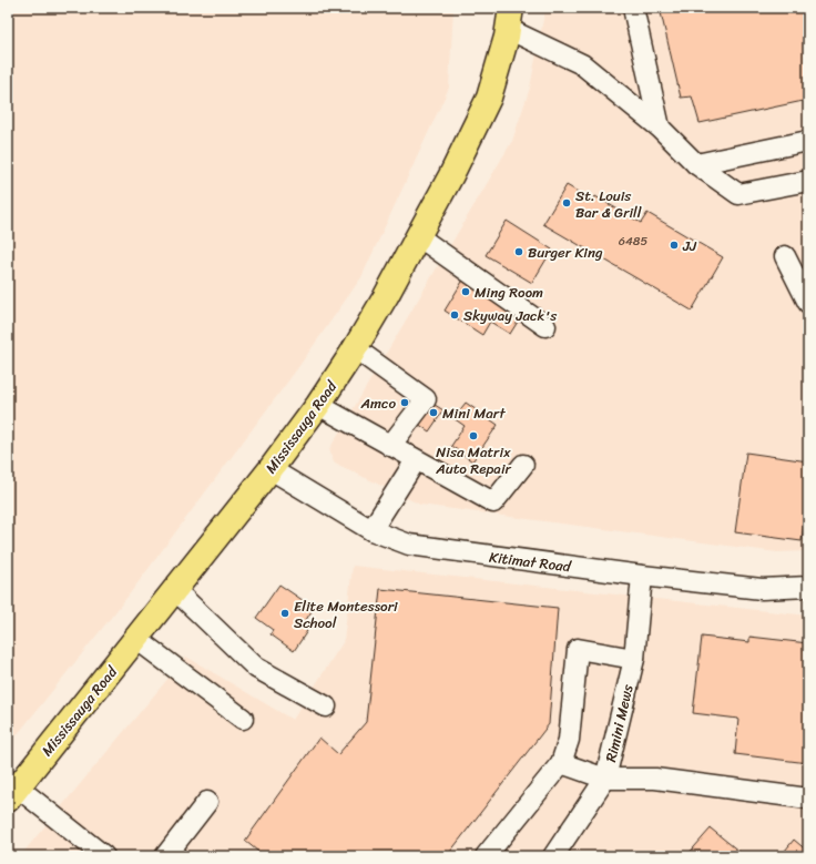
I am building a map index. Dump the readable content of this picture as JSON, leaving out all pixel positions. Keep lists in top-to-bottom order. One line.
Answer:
{"streets":{"main road":["Mississauga Road"],"street":["Kitimat Road","Rimini Mews"]},"crossings":[["Mississauga Road","Kitimat Road"],["Kitimat Road","Rimini Mews"]],"places":["St. Louis Bar & Grill","JJ","Burger King","Ming Room","Skyway Jack's","Amco","Mini Mart","Nisa Matrix Auto Repair","Elite Montessori School"],"house_numbers":["6485"]}
